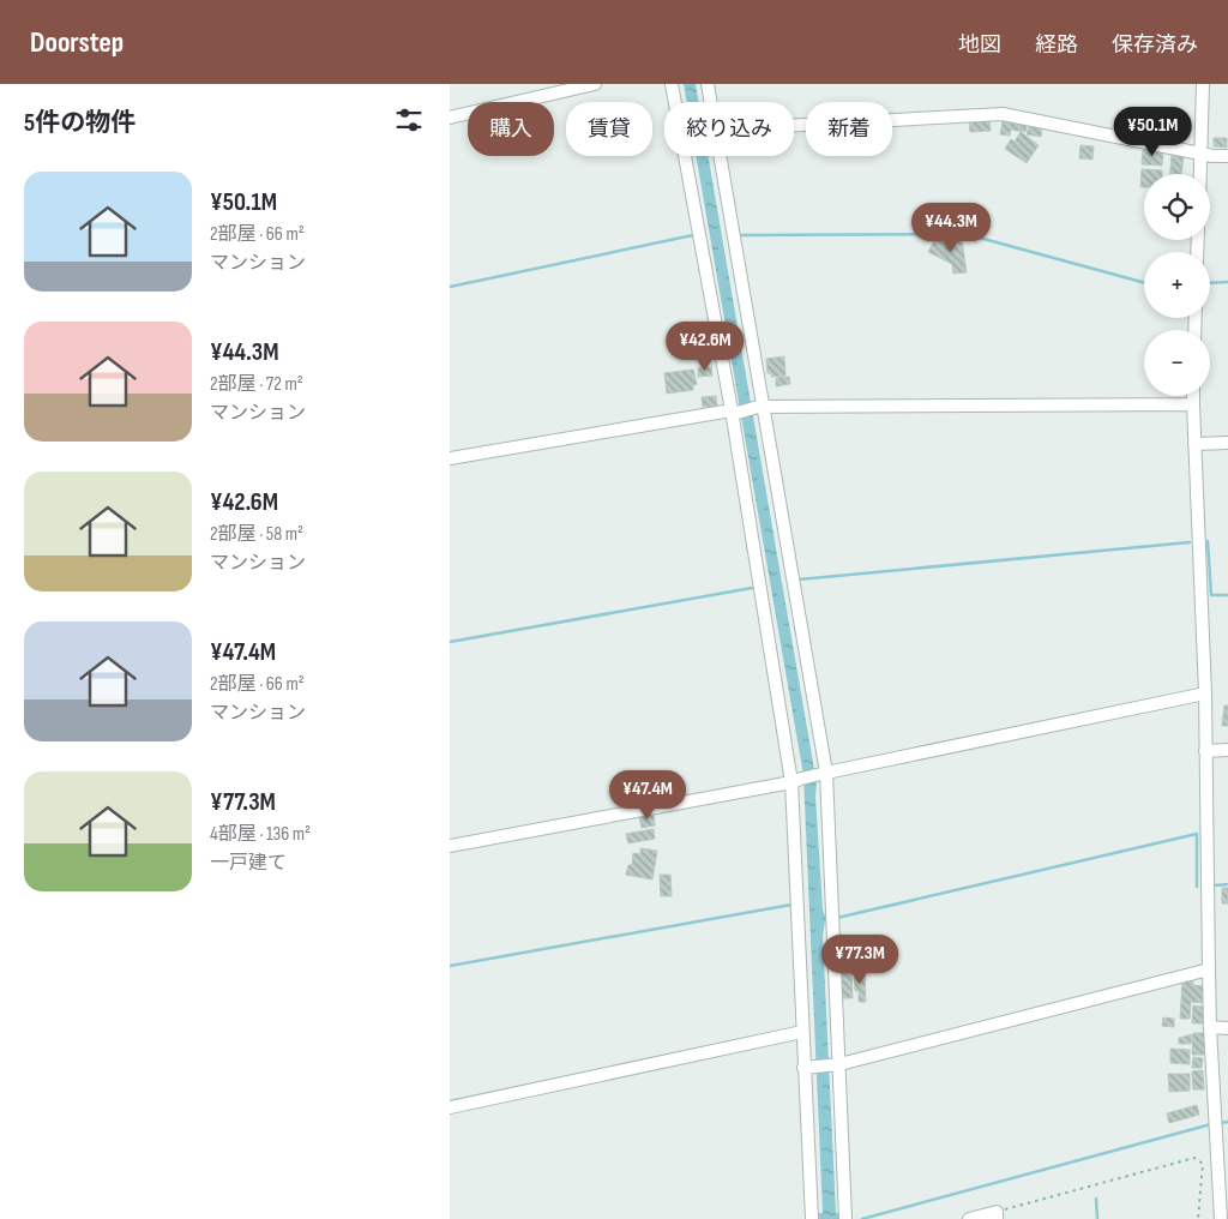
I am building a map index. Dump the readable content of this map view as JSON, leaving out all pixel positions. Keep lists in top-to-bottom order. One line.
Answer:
{"page":{"header":"Doorstep","nav":["地図","経路","保存済み"],"heading":"5件の物件","chip":["購入","賃貸","絞り込み","新着"],"price":["¥50.1M","¥44.3M","¥42.6M","¥47.4M","¥77.3M"],"list":[{"name":"¥50.1M","note":"2部屋 · 66 m² · マンション"},{"name":"¥44.3M","note":"2部屋 · 72 m² · マンション"},{"name":"¥42.6M","note":"2部屋 · 58 m² · マンション"},{"name":"¥47.4M","note":"2部屋 · 66 m² · マンション"},{"name":"¥77.3M","note":"4部屋 · 136 m² · 一戸建て"}],"map_buttons":["+","−"]}}
